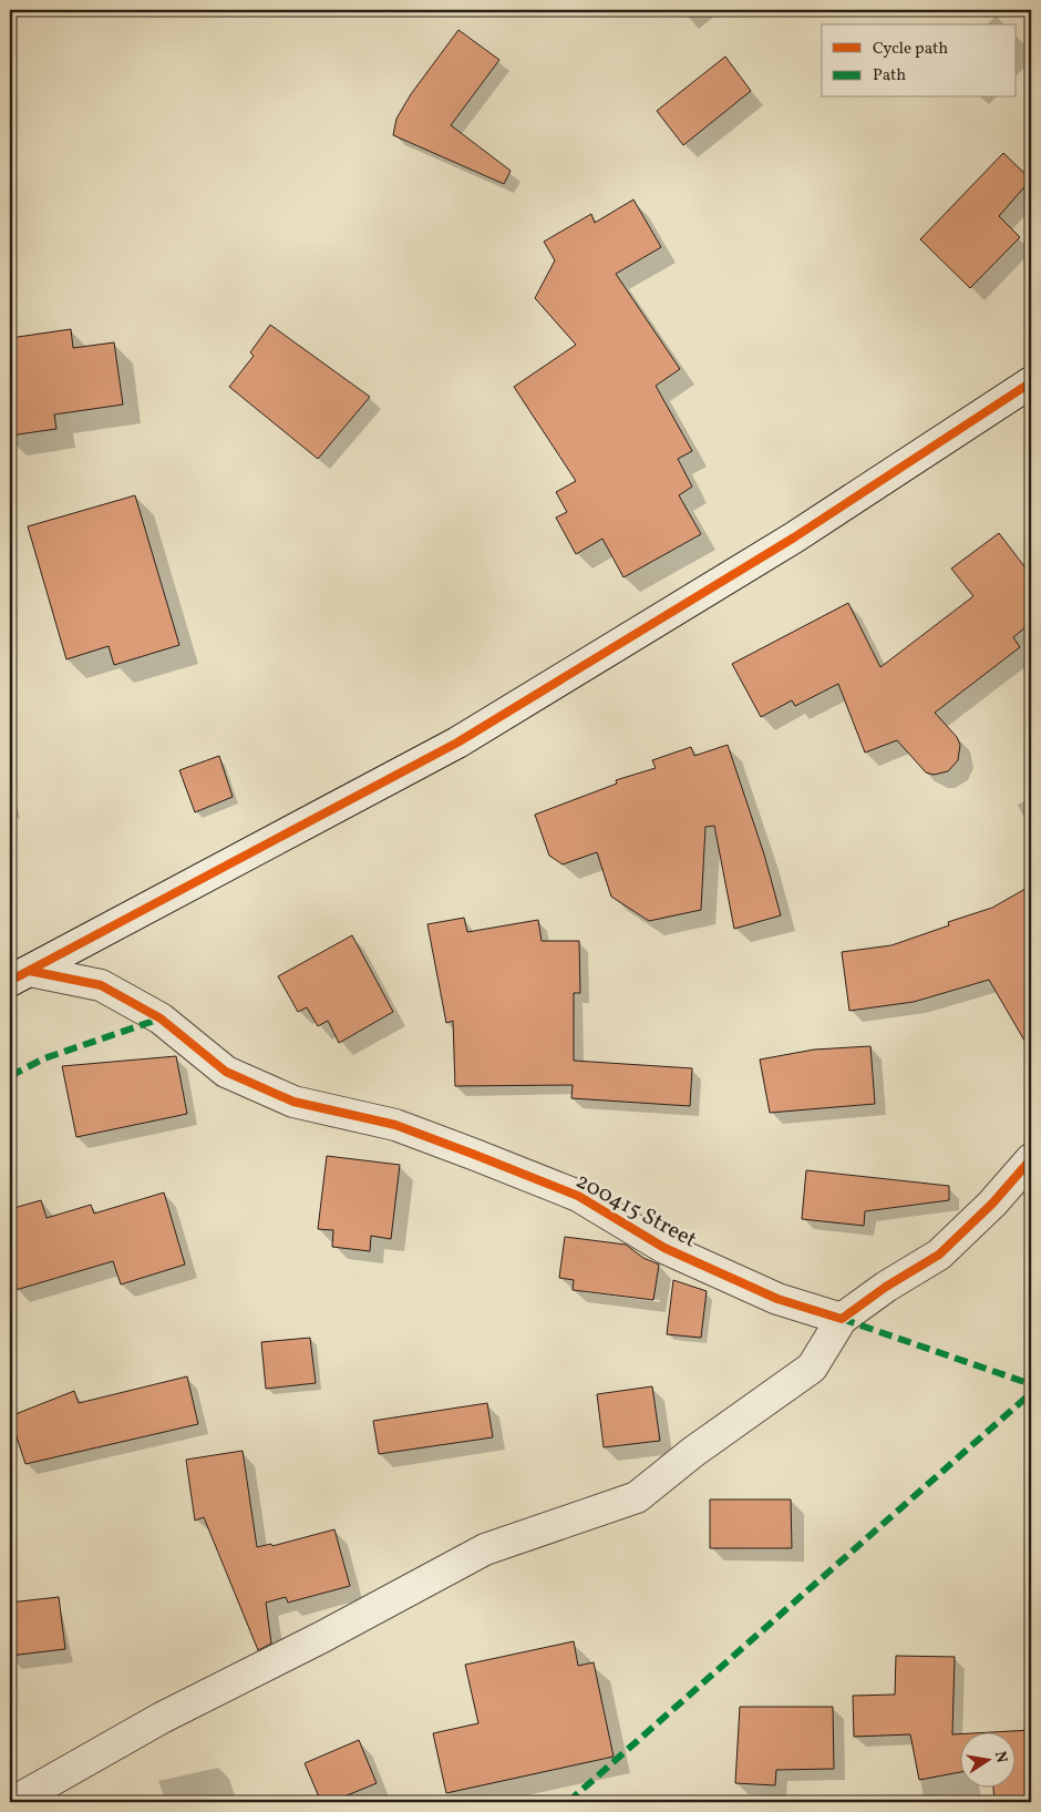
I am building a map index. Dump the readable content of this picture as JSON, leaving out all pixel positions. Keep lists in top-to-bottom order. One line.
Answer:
{"streets":{"street":["200415 Street"]},"legend":["Cycle path","Path"],"north":"right"}
